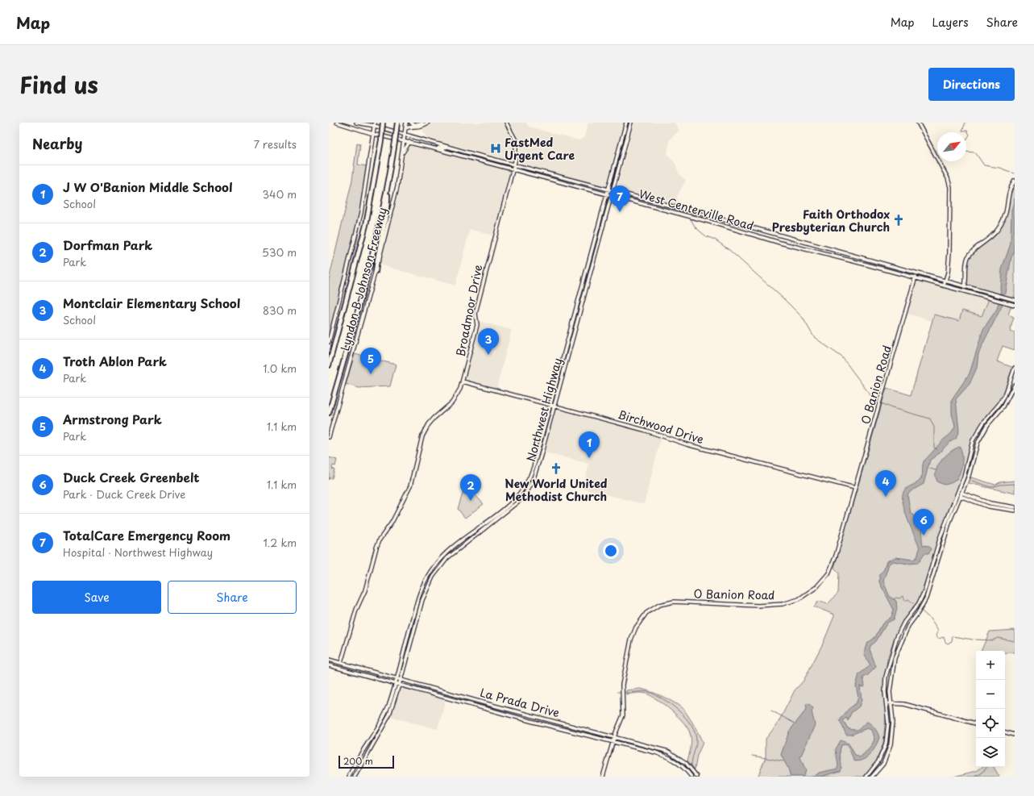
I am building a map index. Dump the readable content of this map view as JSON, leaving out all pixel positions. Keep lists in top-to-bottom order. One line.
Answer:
{"streets":{"highway":["Lyndon B Johnson Freeway"],"main road":["West Centerville Road","Broadmoor Drive","O Banion Road","Northwest Highway","Birchwood Drive","La Prada Drive"]},"crossings":[["West Centerville Road","Lyndon B Johnson Freeway"],["West Centerville Road","Broadmoor Drive"],["West Centerville Road","O Banion Road"],["West Centerville Road","Northwest Highway"],["Broadmoor Drive","Birchwood Drive"],["Broadmoor Drive","La Prada Drive"],["O Banion Road","Birchwood Drive"],["O Banion Road","La Prada Drive"],["Northwest Highway","Birchwood Drive"],["Northwest Highway","La Prada Drive"]],"places":{"hospital":["FastMed Urgent Care"],"church":["Faith Orthodox Presbyterian Church","New World United Methodist Church"]},"scale_bar":"200 m","north":"top right","page":{"header":"Map","nav":["Map","Layers","Share"],"title":"Find us","buttons":["Directions",["Save","Share"]],"heading":["Nearby","7 results"],"list":[{"mark":"1","name":"J W O'Banion Middle School","note":"School","value":"340 m"},{"mark":"2","name":"Dorfman Park","note":"Park","value":"530 m"},{"mark":"3","name":"Montclair Elementary School","note":"School","value":"830 m"},{"mark":"4","name":"Troth Ablon Park","note":"Park","value":"1.0 km"},{"mark":"5","name":"Armstrong Park","note":"Park","value":"1.1 km"},{"mark":"6","name":"Duck Creek Greenbelt","note":"Park · Duck Creek Drive","value":"1.1 km"},{"mark":"7","name":"TotalCare Emergency Room","note":"Hospital · Northwest Highway","value":"1.2 km"}],"pins":["7","3","5","1","4","2","6"],"map_buttons":["+","−"],"scale":"200 m"}}
